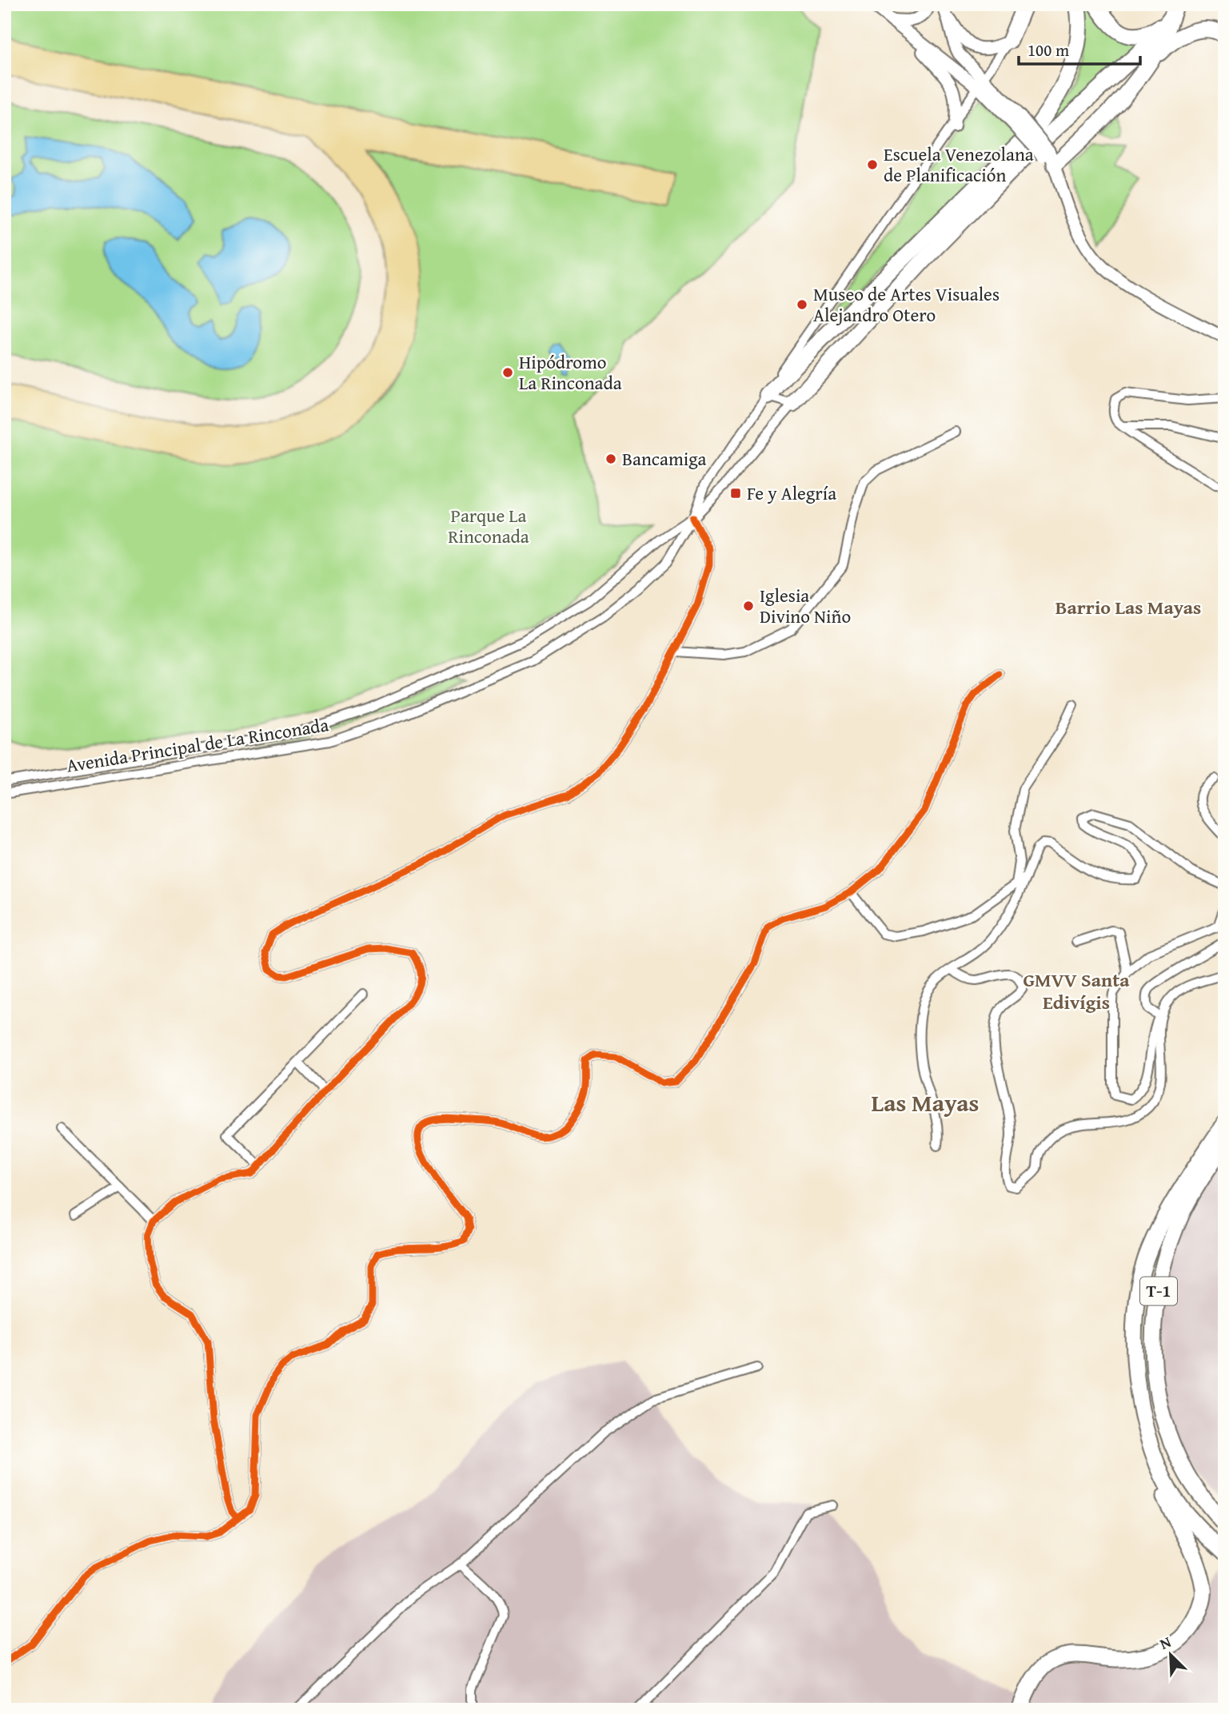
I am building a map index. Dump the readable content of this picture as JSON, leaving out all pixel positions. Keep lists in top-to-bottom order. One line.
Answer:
{"streets":{"highway":["T-1"],"street":["Avenida Principal de La Rinconada"]},"districts":["Barrio Las Mayas","GMVV Santa Edivígis","Las Mayas"],"parks":["Parque La Rinconada"],"places":{"other":["Escuela Venezolana de Planificación","Museo de Artes Visuales Alejandro Otero","Hipódromo La Rinconada","Bancamiga","Iglesia Divino Niño"],"transit":["Fe y Alegría"]},"scale_bar":"100 m","north":"top left"}
